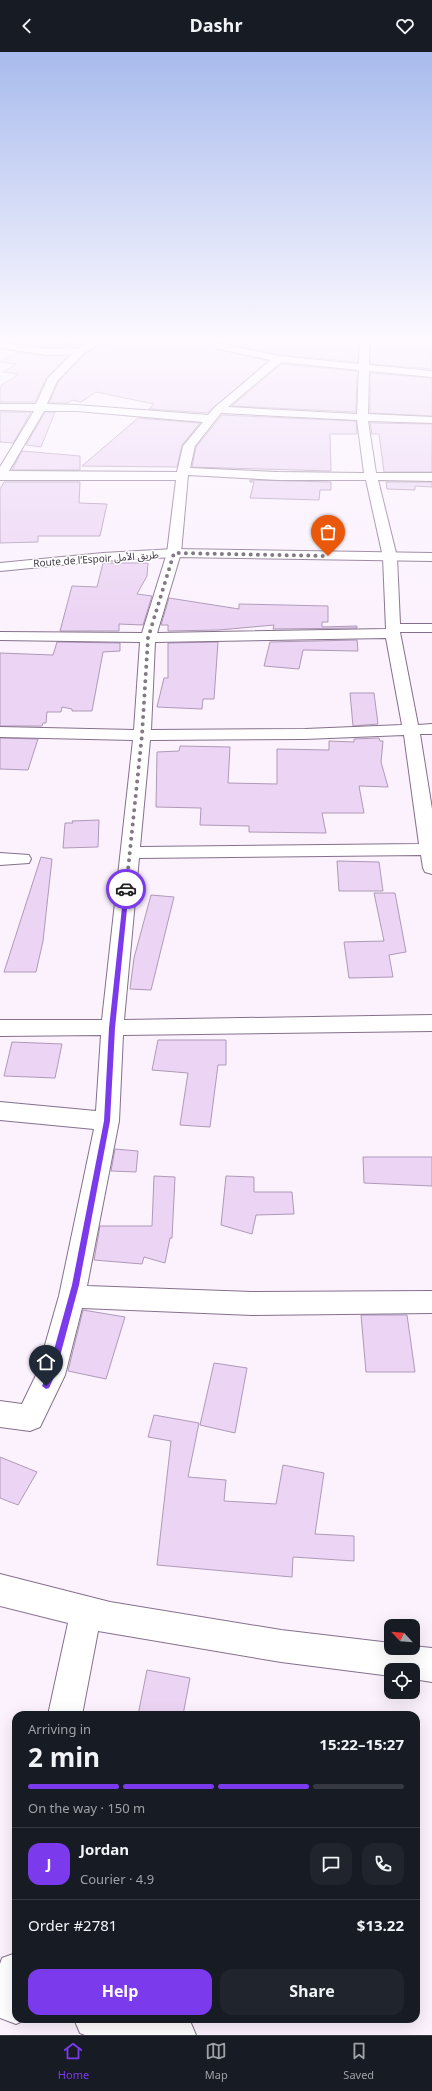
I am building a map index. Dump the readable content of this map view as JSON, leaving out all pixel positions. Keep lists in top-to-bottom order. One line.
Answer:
{"streets":{"main road":["Route de l’Espoir طريق الأمل"]},"north":"top left","page":{"header":"Dashr","heading":["2 min","Arriving in","15:22–15:27"],"panel":["Jordan","Courier · 4.9","Order #2781","$13.22"],"bar":"On the way · 150 m","round":"J","buttons":["Help","Share"],"tabs":["Home","Map","Saved"]}}
